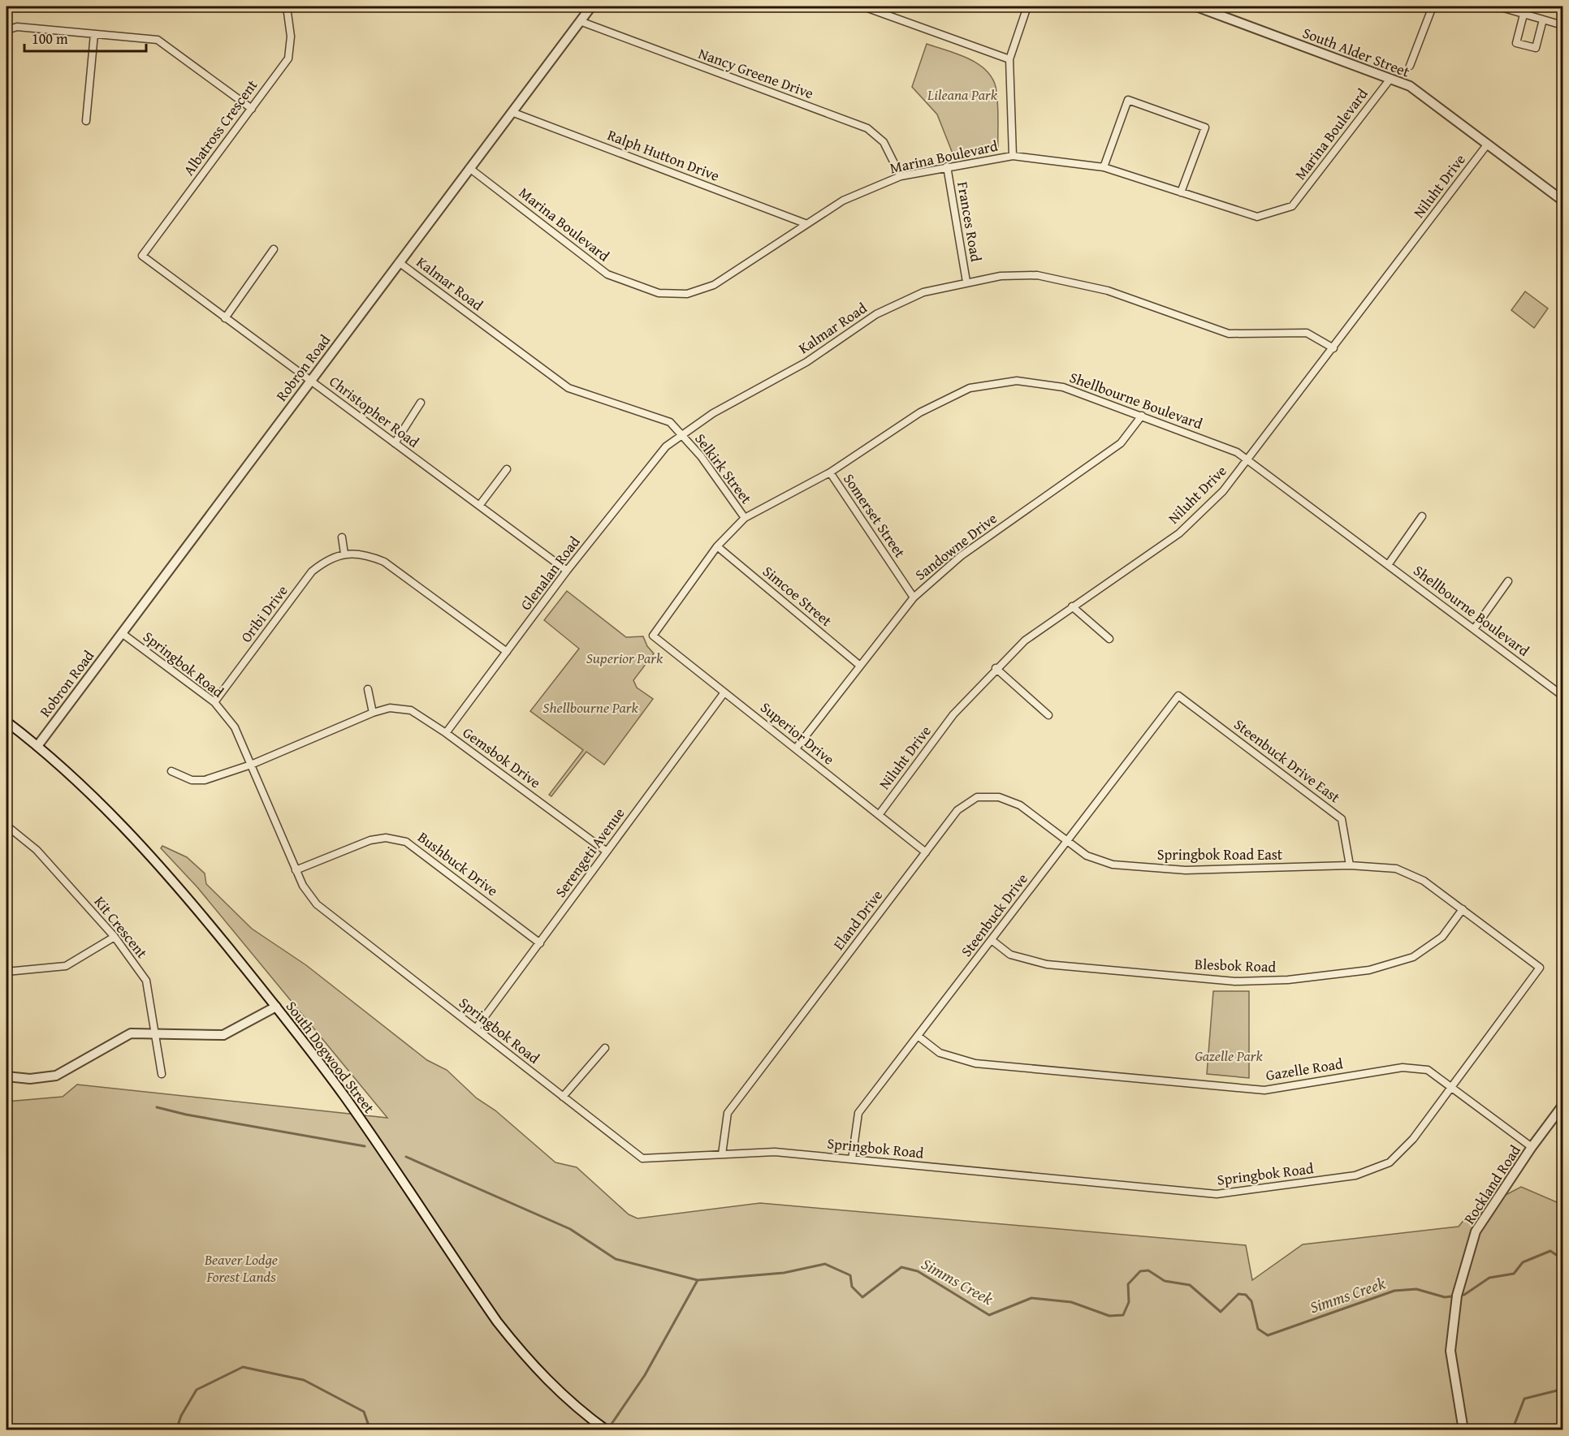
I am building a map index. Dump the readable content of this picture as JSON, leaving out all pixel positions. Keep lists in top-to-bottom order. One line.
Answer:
{"streets":{"street":["South Alder Street","Nancy Greene Drive","Albatross Crescent","Marina Boulevard","Ralph Hutton Drive","Niluht Drive","Frances Road","Kalmar Road","Robron Road","Shellbourne Boulevard","Christopher Road","Selkirk Street","Somerset Street","Sandowne Drive","Glenalan Road","Simcoe Street","Oribi Drive","Springbok Road","Superior Drive","Gemsbok Drive","Steenbuck Drive East","Serengeti Avenue","Springbok Road East","Bushbuck Drive","Steenbuck Drive","Eland Drive","Kit Crescent","Blesbok Road","South Dogwood Street","Gazelle Road","Rockland Road"]},"crossings":[["South Alder Street","Marina Boulevard"],["South Alder Street","Niluht Drive"],["Nancy Greene Drive","Marina Boulevard"],["Nancy Greene Drive","Robron Road"],["Albatross Crescent","Christopher Road"],["Marina Boulevard","Ralph Hutton Drive"],["Marina Boulevard","Frances Road"],["Marina Boulevard","Robron Road"],["Ralph Hutton Drive","Robron Road"],["Niluht Drive","Kalmar Road"],["Niluht Drive","Shellbourne Boulevard"],["Niluht Drive","Superior Drive"],["Frances Road","Kalmar Road"],["Kalmar Road","Robron Road"],["Kalmar Road","Selkirk Street"],["Kalmar Road","Glenalan Road"],["Robron Road","Christopher Road"],["Robron Road","Springbok Road"],["Robron Road","South Dogwood Street"],["Shellbourne Boulevard","Selkirk Street"],["Shellbourne Boulevard","Somerset Street"],["Shellbourne Boulevard","Sandowne Drive"],["Shellbourne Boulevard","Simcoe Street"],["Shellbourne Boulevard","Superior Drive"],["Christopher Road","Glenalan Road"],["Selkirk Street","Glenalan Road"],["Somerset Street","Sandowne Drive"],["Sandowne Drive","Simcoe Street"],["Sandowne Drive","Superior Drive"],["Glenalan Road","Oribi Drive"],["Glenalan Road","Gemsbok Drive"],["Oribi Drive","Springbok Road"],["Springbok Road","Gemsbok Drive"],["Springbok Road","Steenbuck Drive East"],["Springbok Road","Serengeti Avenue"],["Springbok Road","Springbok Road East"],["Springbok Road","Bushbuck Drive"],["Springbok Road","Steenbuck Drive"],["Springbok Road","Eland Drive"],["Springbok Road","Blesbok Road"],["Springbok Road","Gazelle Road"],["Superior Drive","Serengeti Avenue"],["Superior Drive","Eland Drive"],["Gemsbok Drive","Serengeti Avenue"],["Steenbuck Drive East","Springbok Road East"],["Steenbuck Drive East","Steenbuck Drive"],["Serengeti Avenue","Bushbuck Drive"],["Springbok Road East","Steenbuck Drive"],["Springbok Road East","Eland Drive"],["Steenbuck Drive","Eland Drive"],["Steenbuck Drive","Blesbok Road"],["Steenbuck Drive","Gazelle Road"],["Gazelle Road","Rockland Road"]],"water":["Simms Creek"],"parks":["Lileana Park","Superior Park","Shellbourne Park","Gazelle Park","Beaver Lodge Forest Lands"],"scale_bar":"100 m"}
